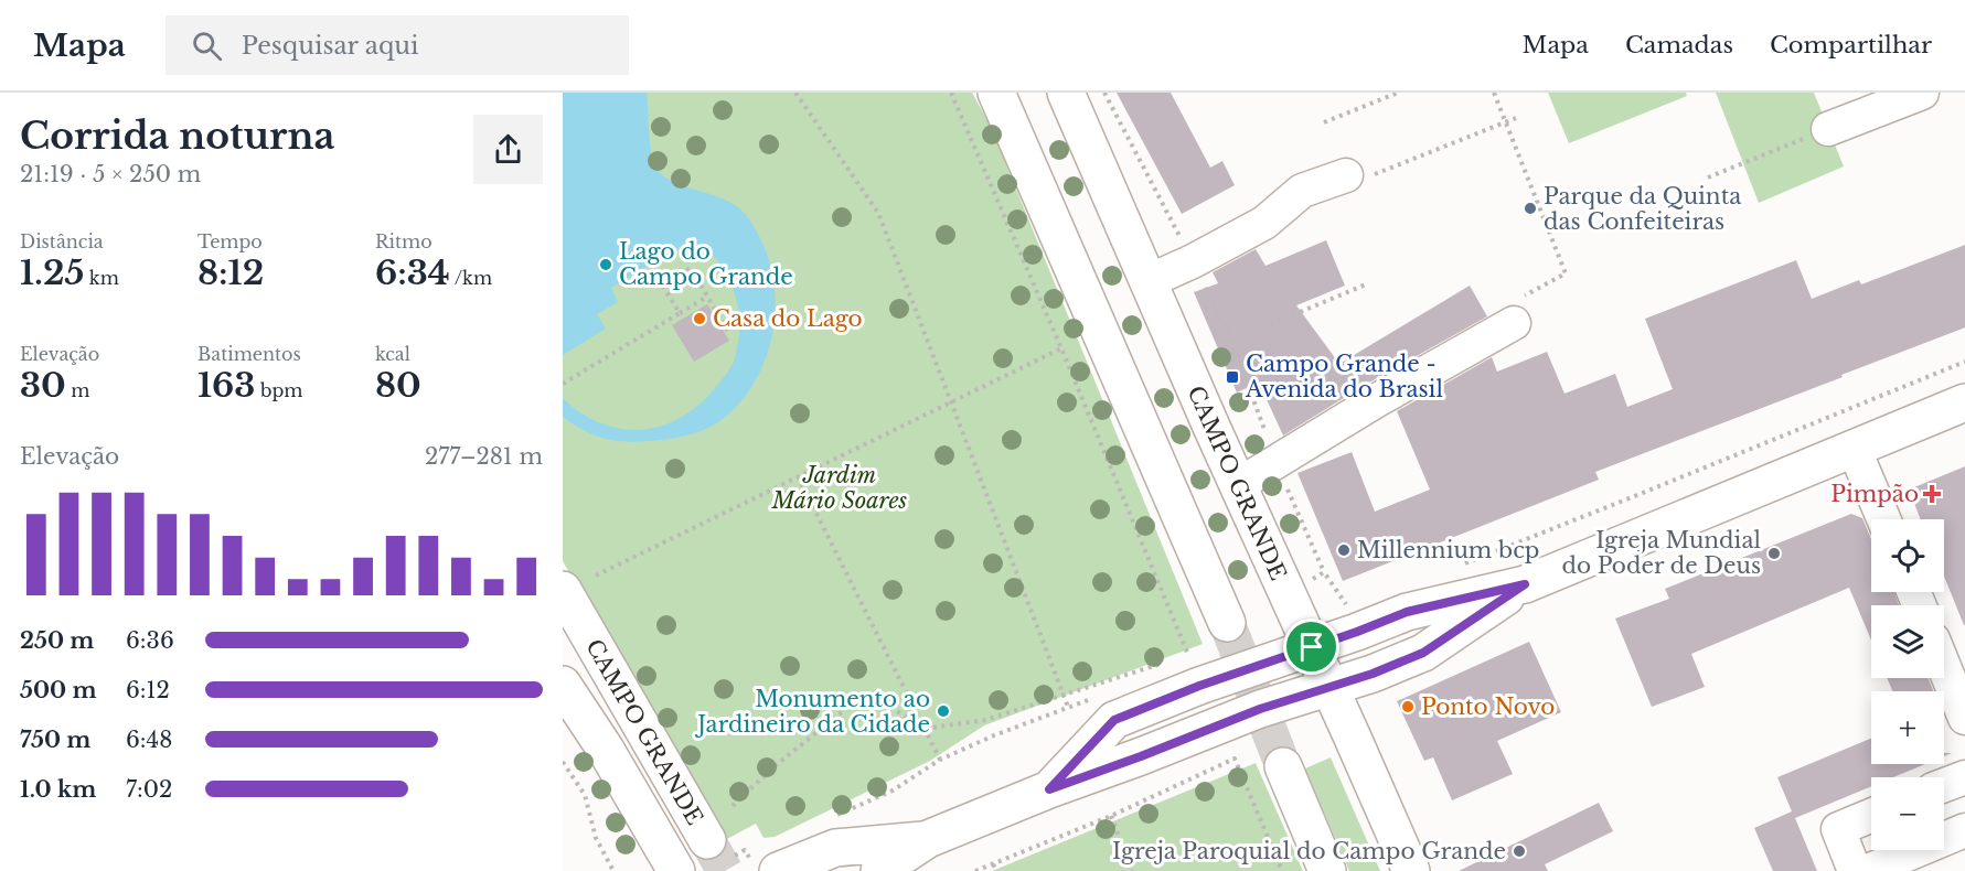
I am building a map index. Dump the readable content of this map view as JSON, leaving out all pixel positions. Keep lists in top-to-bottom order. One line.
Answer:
{"streets":{"main road":["CAMPO GRANDE"]},"parks":["Jardim Mário Soares"],"places":{"other":["Parque da Quinta das Confeiteiras","Lago do Campo Grande","Casa do Lago","Millennium bcp","Igreja Mundial do Poder de Deus","Ponto Novo","Monumento ao Jardineiro da Cidade","Igreja Paroquial do Campo Grande"],"transit":["Campo Grande - Avenida do Brasil"],"health":["Pimpão"]},"page":{"header":"Mapa","search":"Pesquisar aqui","nav":["Mapa","Camadas","Compartilhar"],"heading":["Corrida noturna","21:19 · 5 × 250 m"],"stats":[["Distância","1.25 km"],["Tempo","8:12"],["Ritmo","6:34 /km"],["Elevação","30 m"],["Batimentos","163 bpm"],["kcal","80"]],"chart":["Elevação","277–281 m"],"map_buttons":["+","−"],"list":[{"name":"250 m","note":"6:36"},{"name":"500 m","note":"6:12"},{"name":"750 m","note":"6:48"},{"name":"1.0 km","note":"7:02"}]}}
